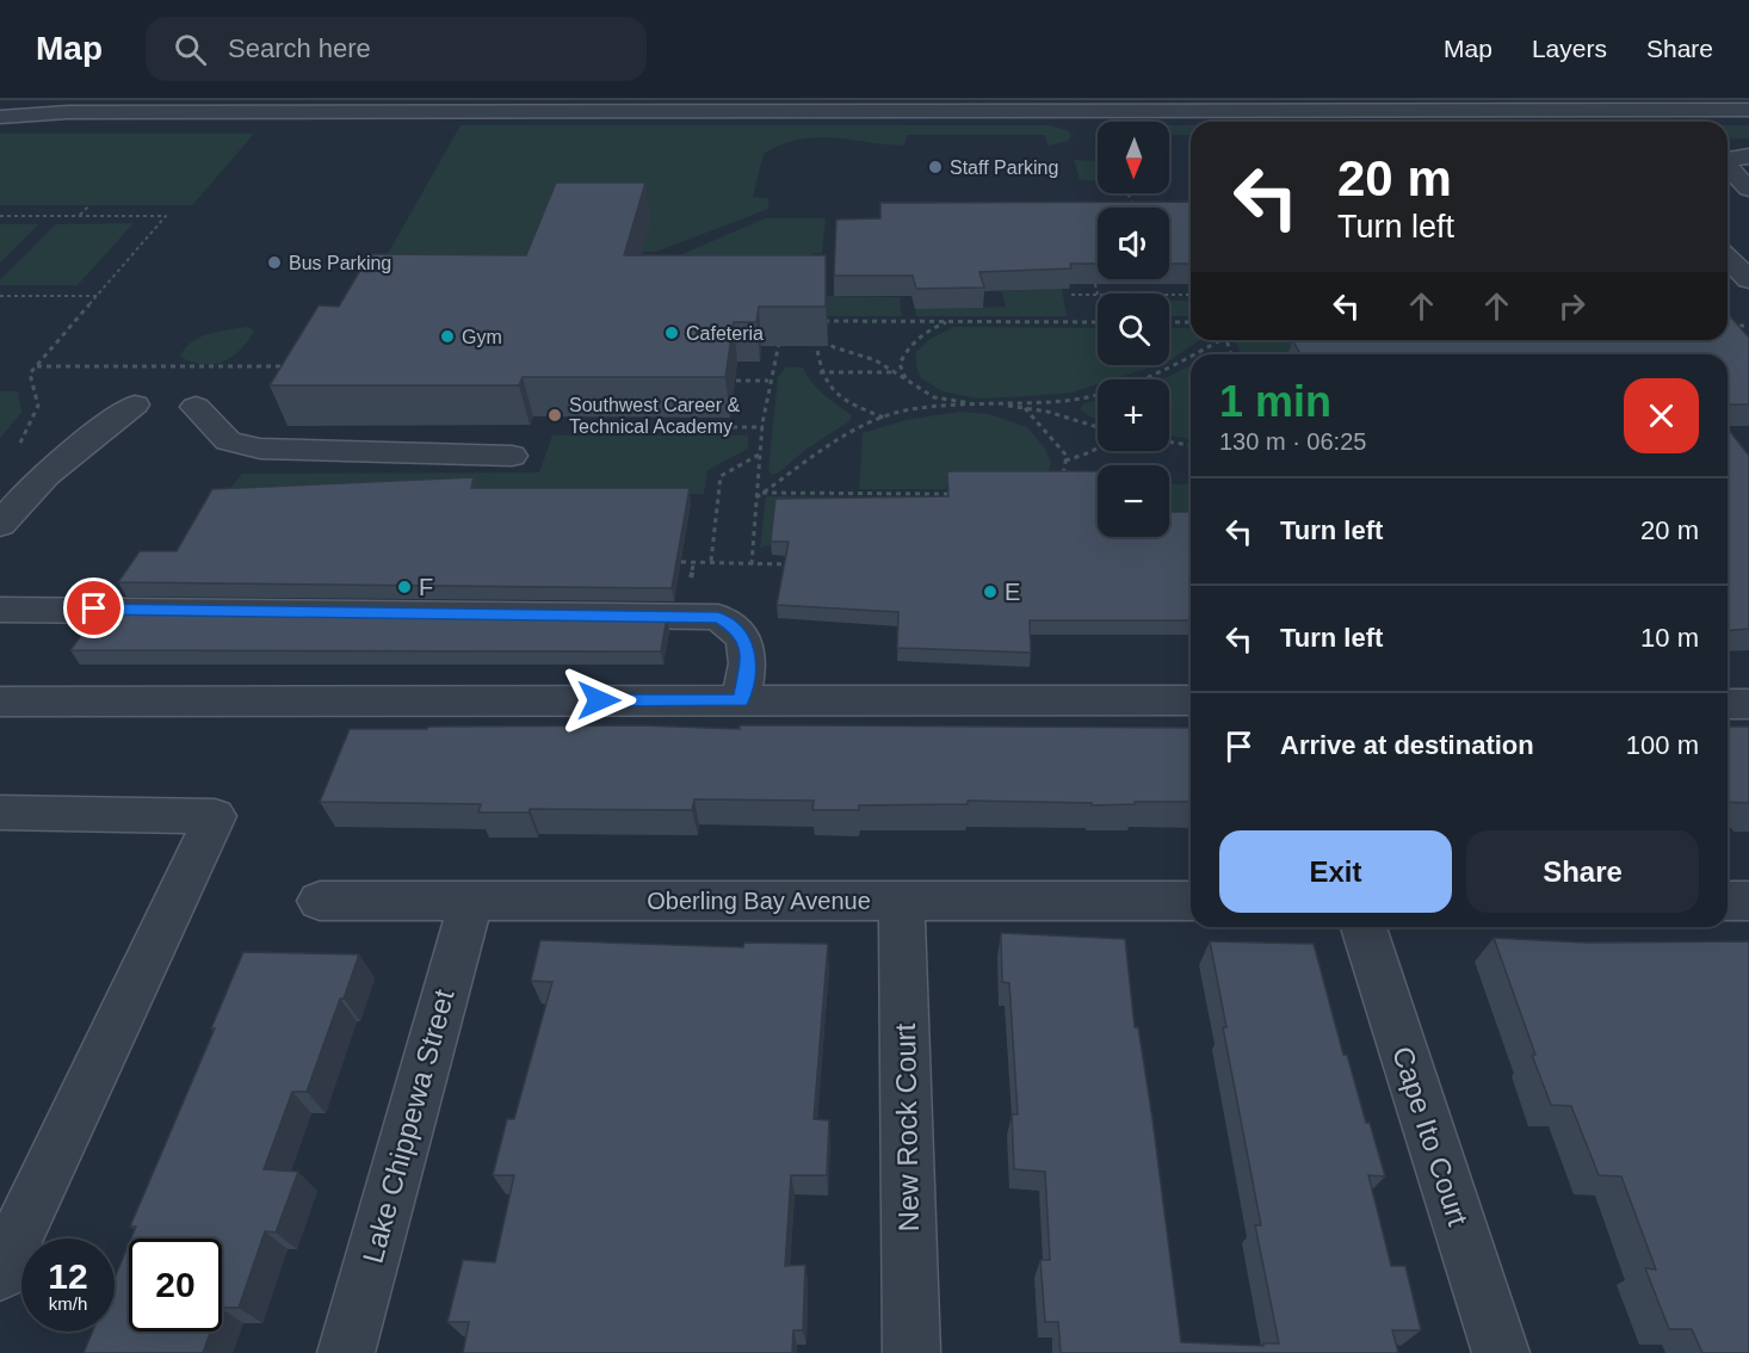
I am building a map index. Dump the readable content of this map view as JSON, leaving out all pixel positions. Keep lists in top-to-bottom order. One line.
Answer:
{"streets":{"street":["Oberling Bay Avenue","Lake Chippewa Street","New Rock Court","Cape Ito Court"]},"crossings":[["Oberling Bay Avenue","Lake Chippewa Street"],["Oberling Bay Avenue","New Rock Court"]],"places":["Staff Parking","Bus Parking","Cafeteria","Gym","Southwest Career & Technical Academy","F","E"],"north":"bottom","page":{"header":"Map","search":"Search here","nav":["Map","Layers","Share"],"map_buttons":["+","−"],"turn":["20 m","Turn left"],"heading":["1 min","130 m · 06:25"],"list":[{"name":"Turn left","value":"20 m"},{"name":"Turn left","value":"10 m"},{"name":"Arrive at destination","value":"100 m"}],"buttons":["Exit","Share"],"speed":"12 km/h","limit":"20"}}
